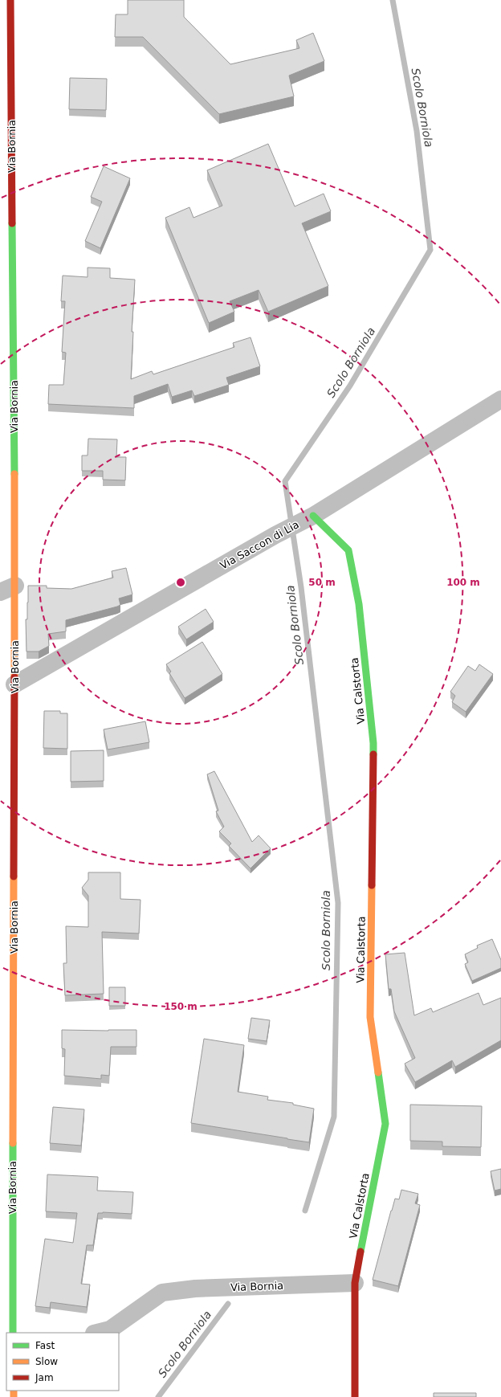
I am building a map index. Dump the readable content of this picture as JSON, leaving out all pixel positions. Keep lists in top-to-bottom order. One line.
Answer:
{"streets":{"street":["Via Bornia","Via Saccon di Lia","Via Calstorta"]},"crossings":[["Via Bornia","Via Saccon di Lia"],["Via Bornia","Via Calstorta"],["Via Saccon di Lia","Via Calstorta"]],"water":["Scolo Borniola"],"legend":["Fast","Slow","Jam"],"rings":["50 m","100 m","150 m"]}
